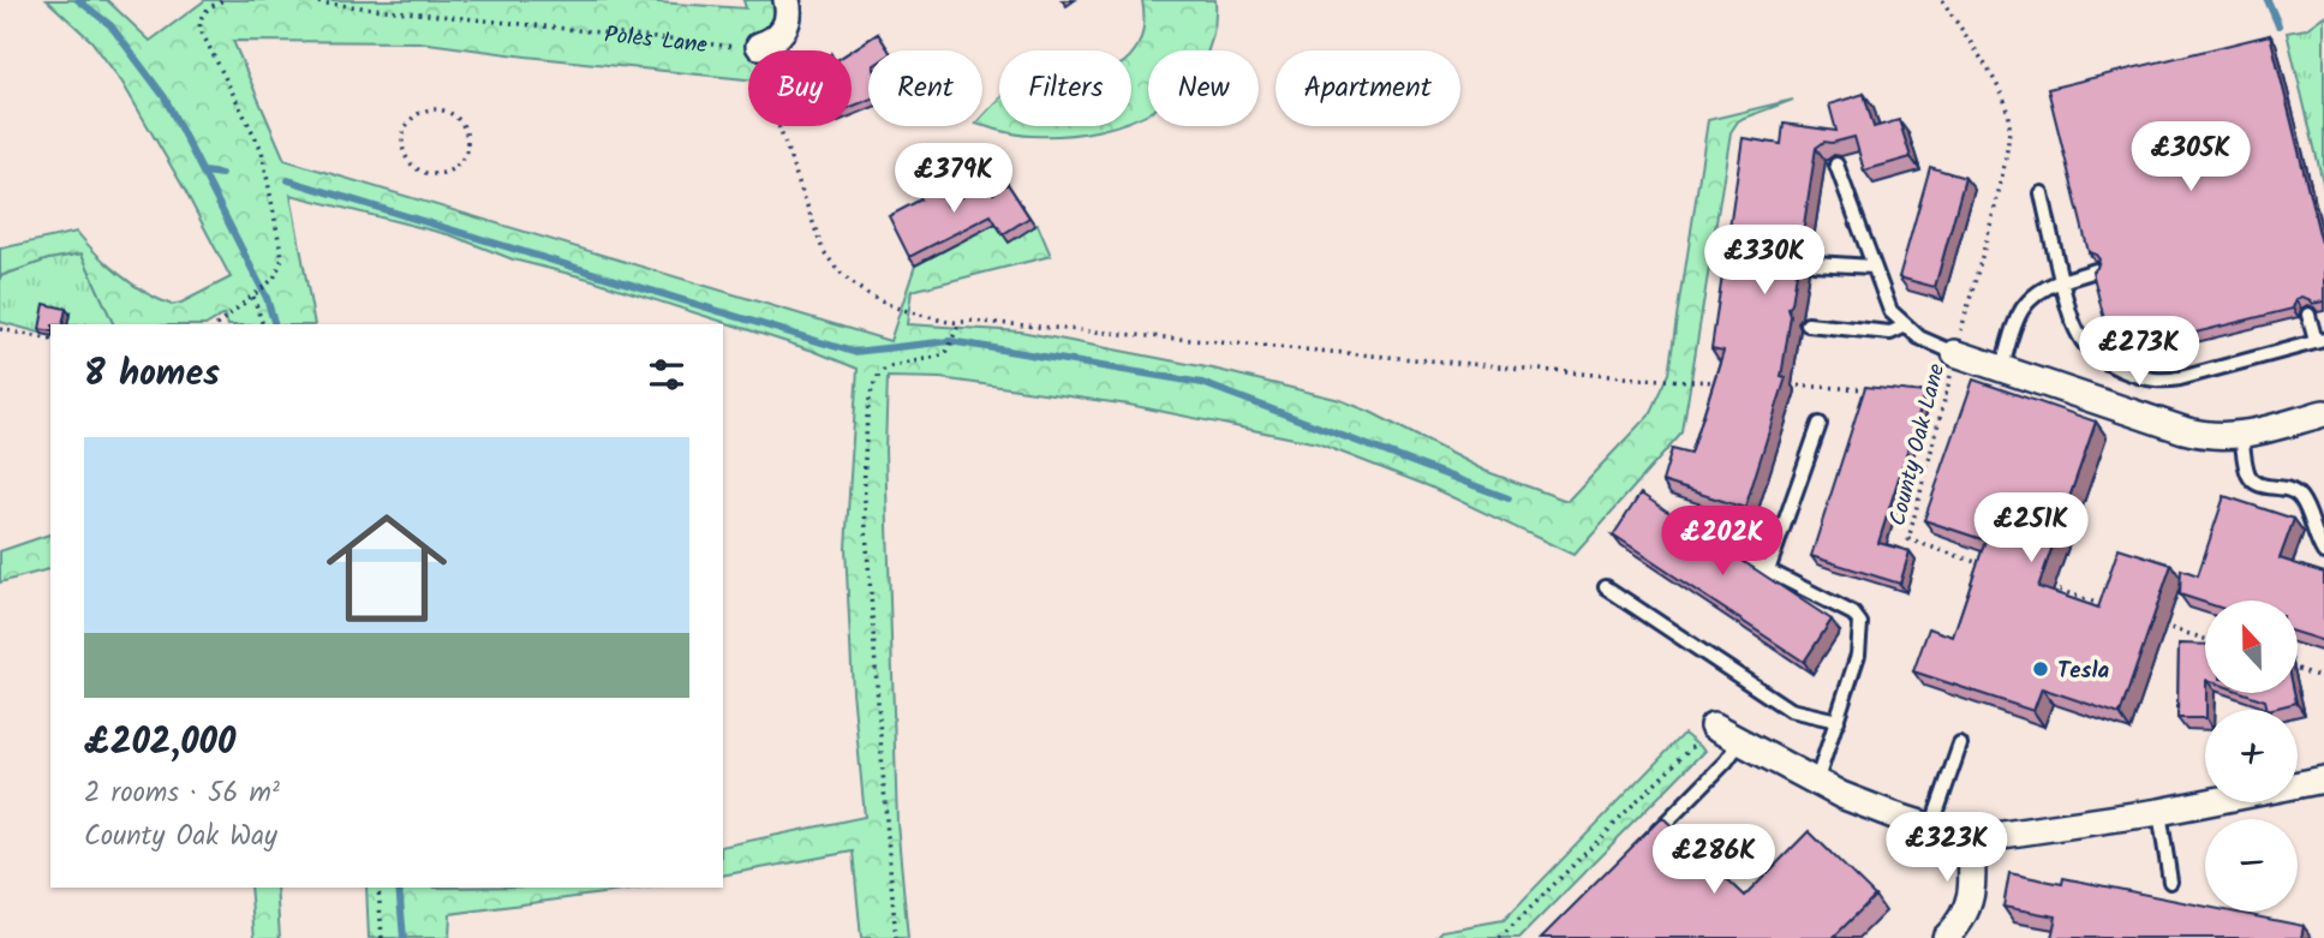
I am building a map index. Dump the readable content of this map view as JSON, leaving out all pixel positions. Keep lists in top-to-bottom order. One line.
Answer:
{"streets":{"path":["Poles Lane","County Oak Lane"]},"places":["Tesla"],"north":"top","page":{"chip":["Buy","Rent","Filters","New","Apartment"],"price":["£305K","£379K","£330K","£273K","£251K","£202K","£323K","£286K"],"heading":"8 homes","list":[{"name":"£202,000","note":"2 rooms · 56 m² · County Oak Way"}],"map_buttons":["+","−"]}}
